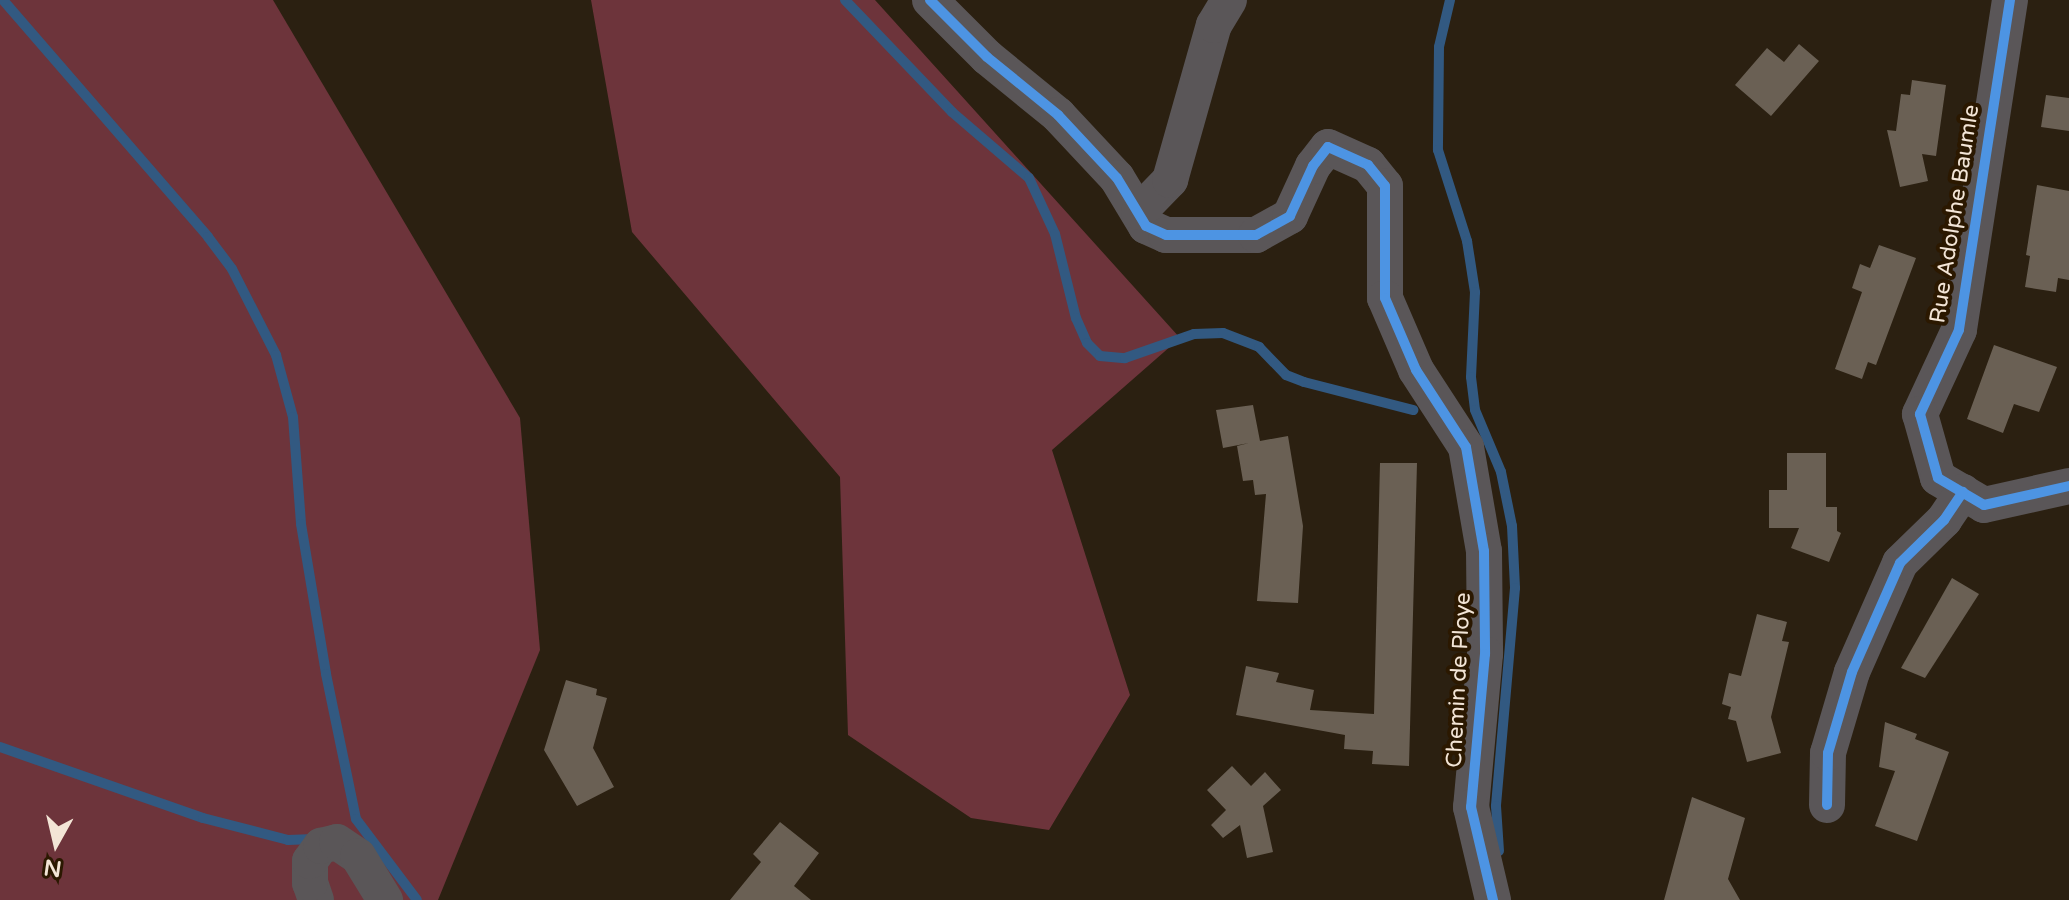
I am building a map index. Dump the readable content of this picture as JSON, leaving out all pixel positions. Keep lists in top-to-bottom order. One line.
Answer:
{"streets":{"street":["Rue Adolphe Baumle","Chemin de Ploye"]},"north":"bottom"}
